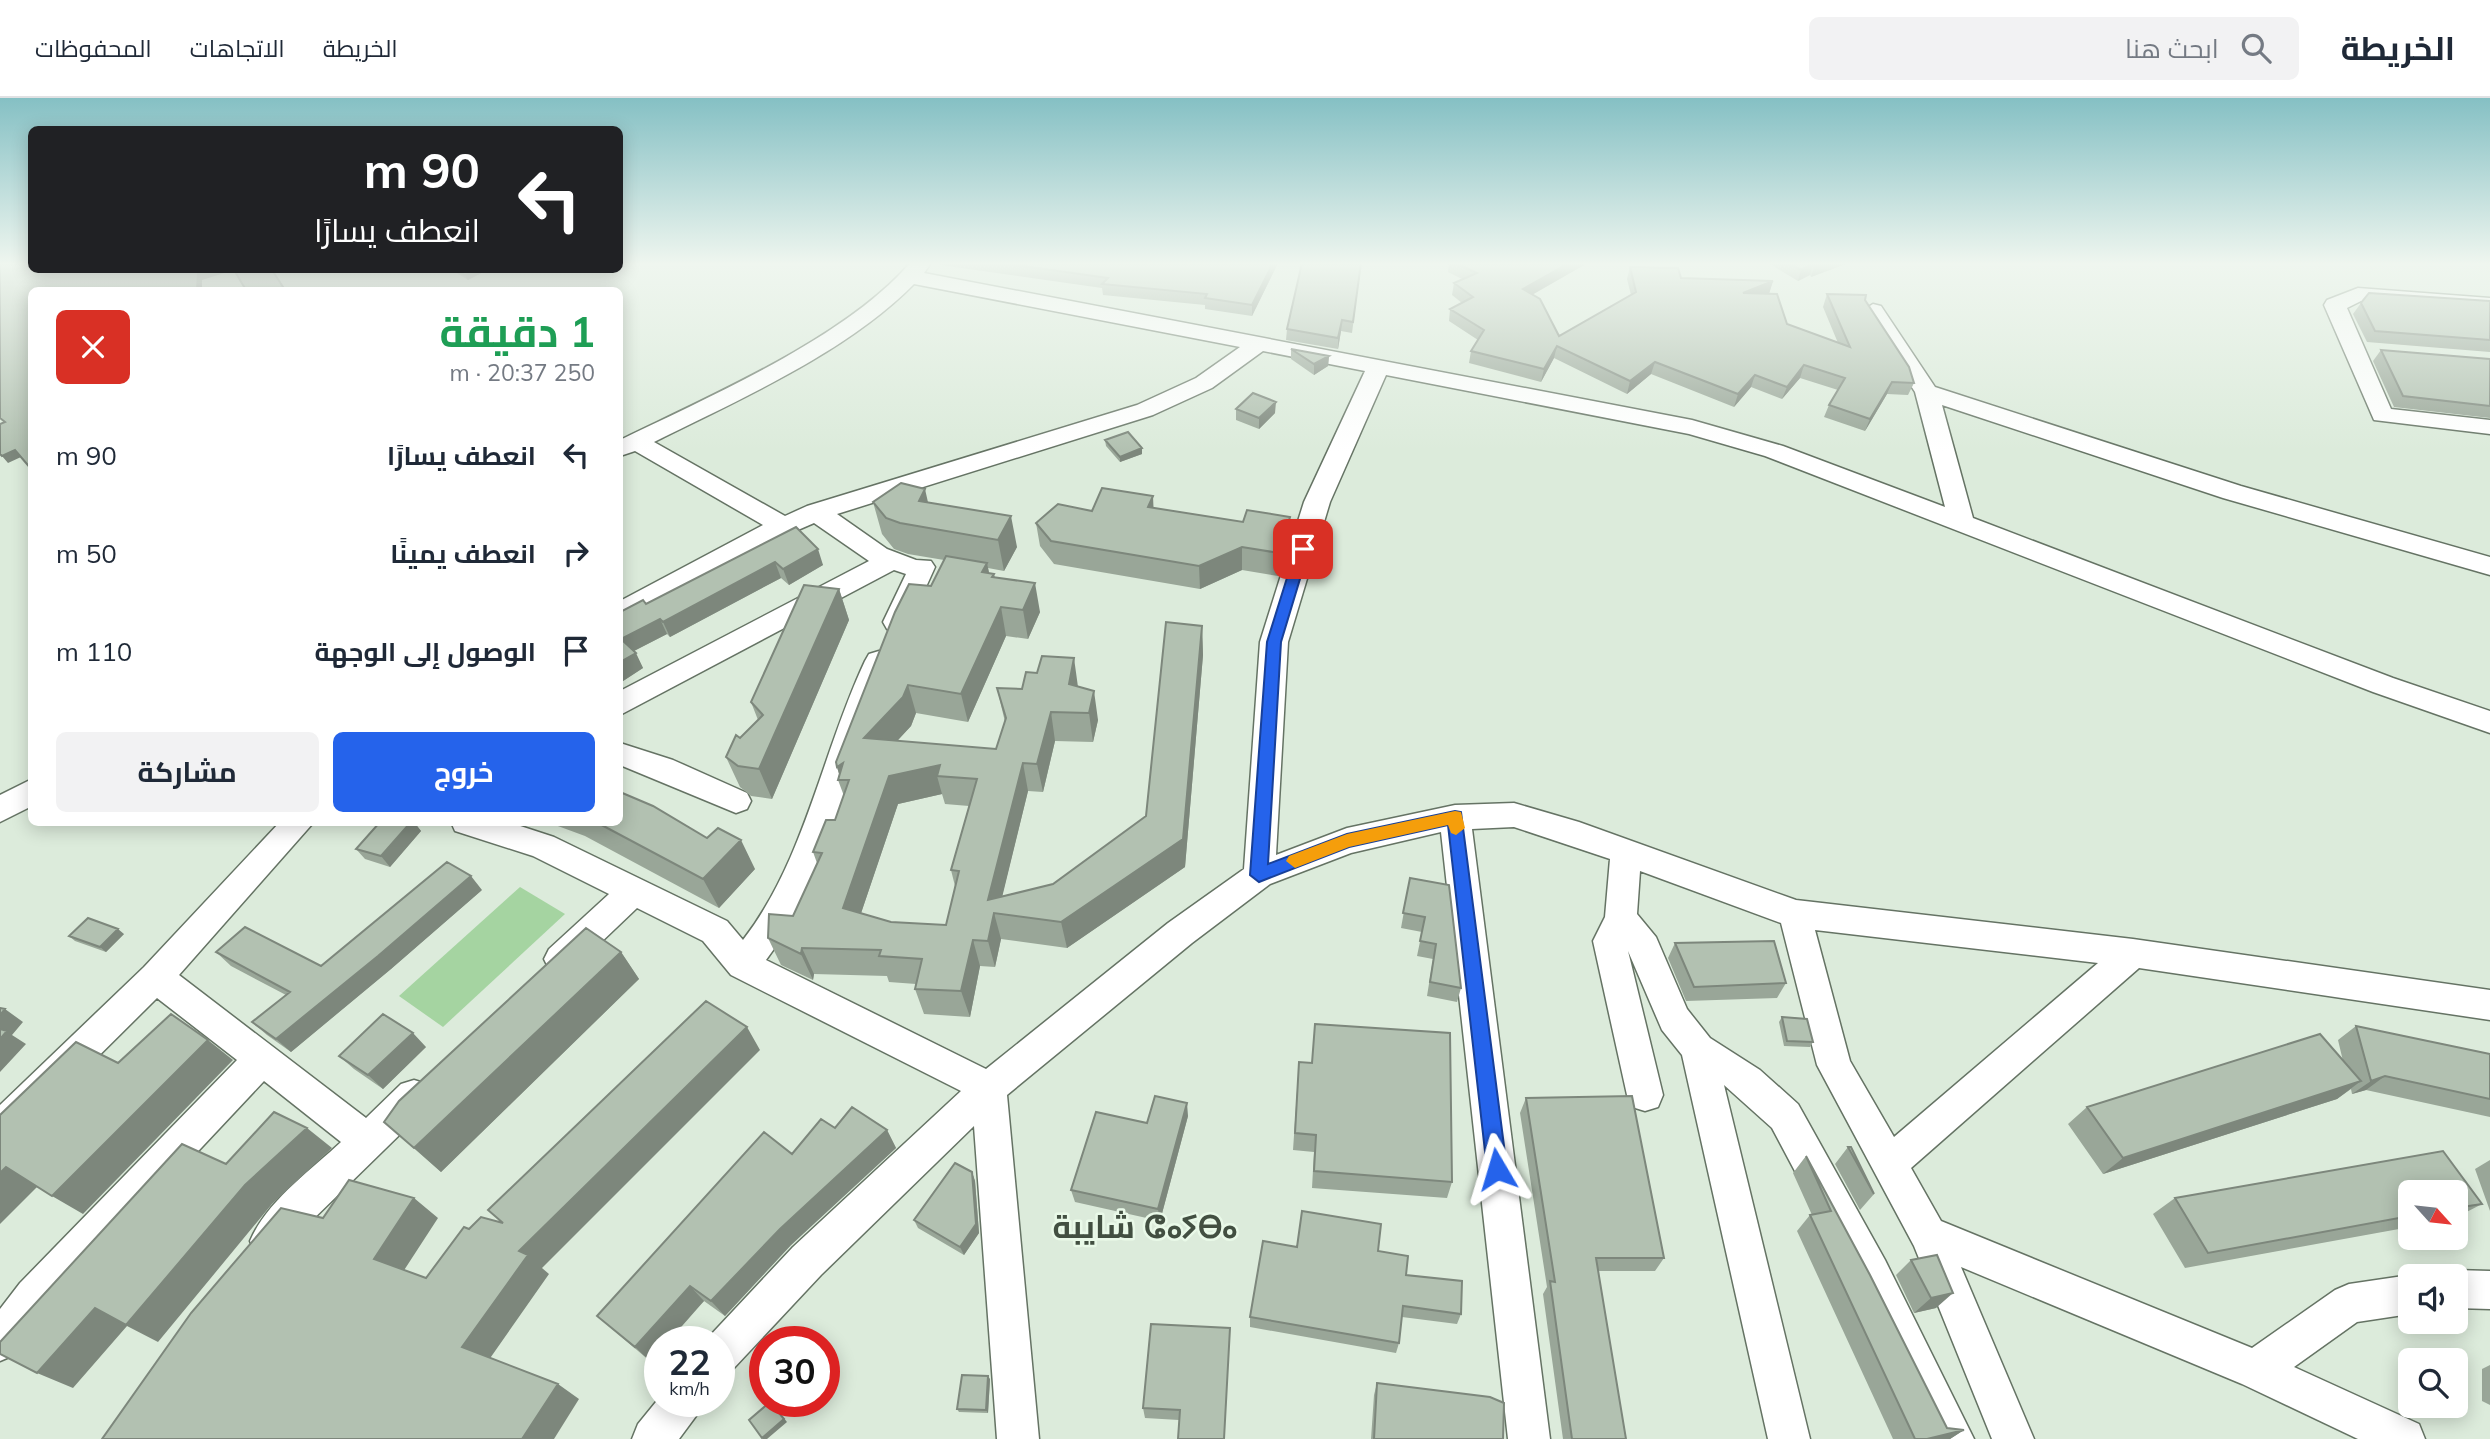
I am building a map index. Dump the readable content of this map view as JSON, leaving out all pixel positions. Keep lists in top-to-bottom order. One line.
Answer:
{"districts":["شايبة ⵛⴰⵢⴱⴰ"],"north":"bottom right","page":{"header":"الخريطة","search":"ابحث هنا","nav":["الخريطة","الاتجاهات","المحفوظات"],"turn":["90 m","انعطف يسارًا"],"heading":["1 دقيقة","250 m · 20:37"],"list":[{"name":"انعطف يسارًا","value":"90 m"},{"name":"انعطف يمينًا","value":"50 m"},{"name":"الوصول إلى الوجهة","value":"110 m"}],"buttons":["خروج","مشاركة"],"speed":"22 km/h","limit":"30"}}
